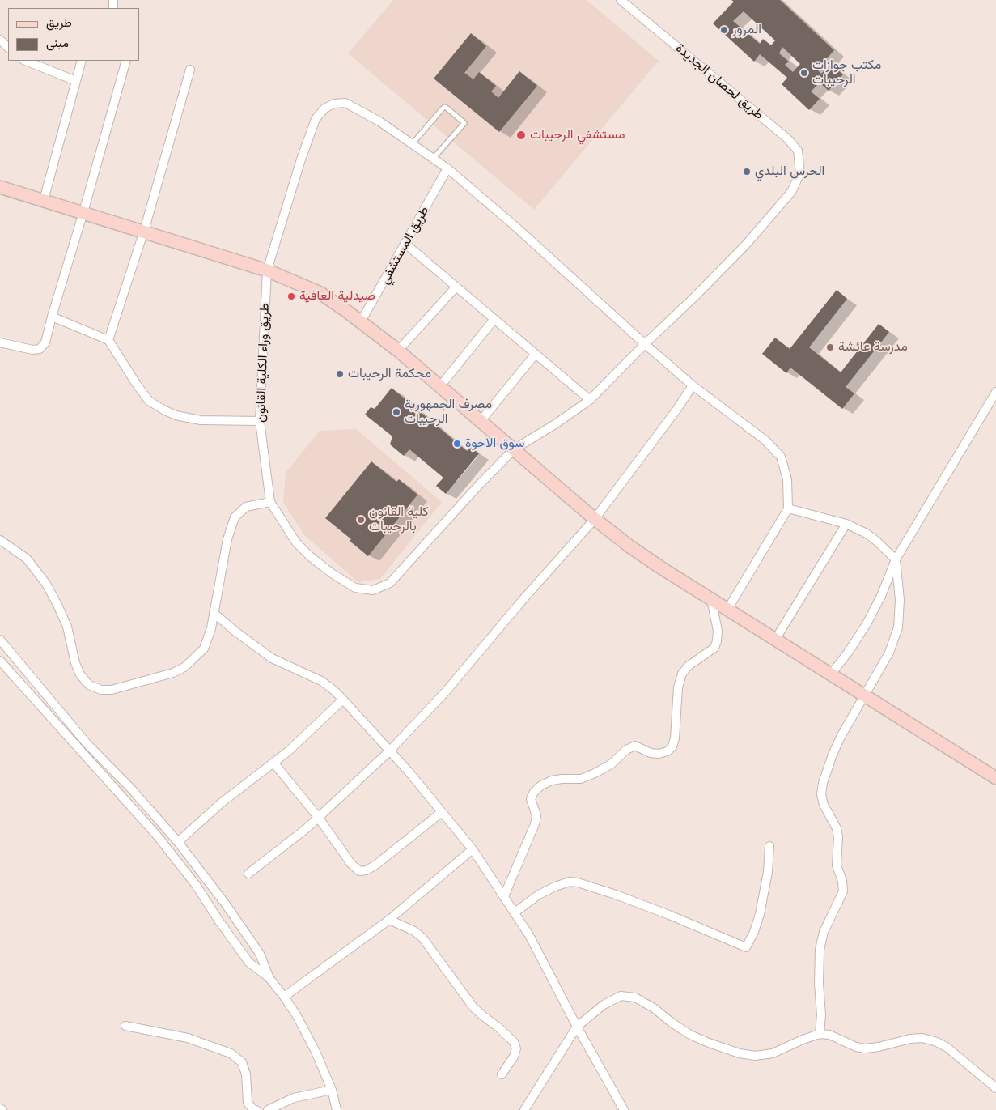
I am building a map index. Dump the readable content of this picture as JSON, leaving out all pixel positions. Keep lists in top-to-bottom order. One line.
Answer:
{"streets":{"street":["طريق لحصان الجديدة","طريق المستشفي","طريق وراء الكلية القانون"]},"crossings":[["طريق لحصان الجديدة","طريق وراء الكلية القانون"],["طريق المستشفي","طريق وراء الكلية القانون"]],"places":["المرور","مكتب جوازات الرحيبات","مستشفي الرحيبات","الحرس البلدي","صيدلية العافية","مدرسة عائشة","محكمة الرحيبات","مصرف الجمهورية الرحيبات","سوق الاخوة","كلية القانون بالرحيبات"],"legend":["طريق","مبنى"]}
